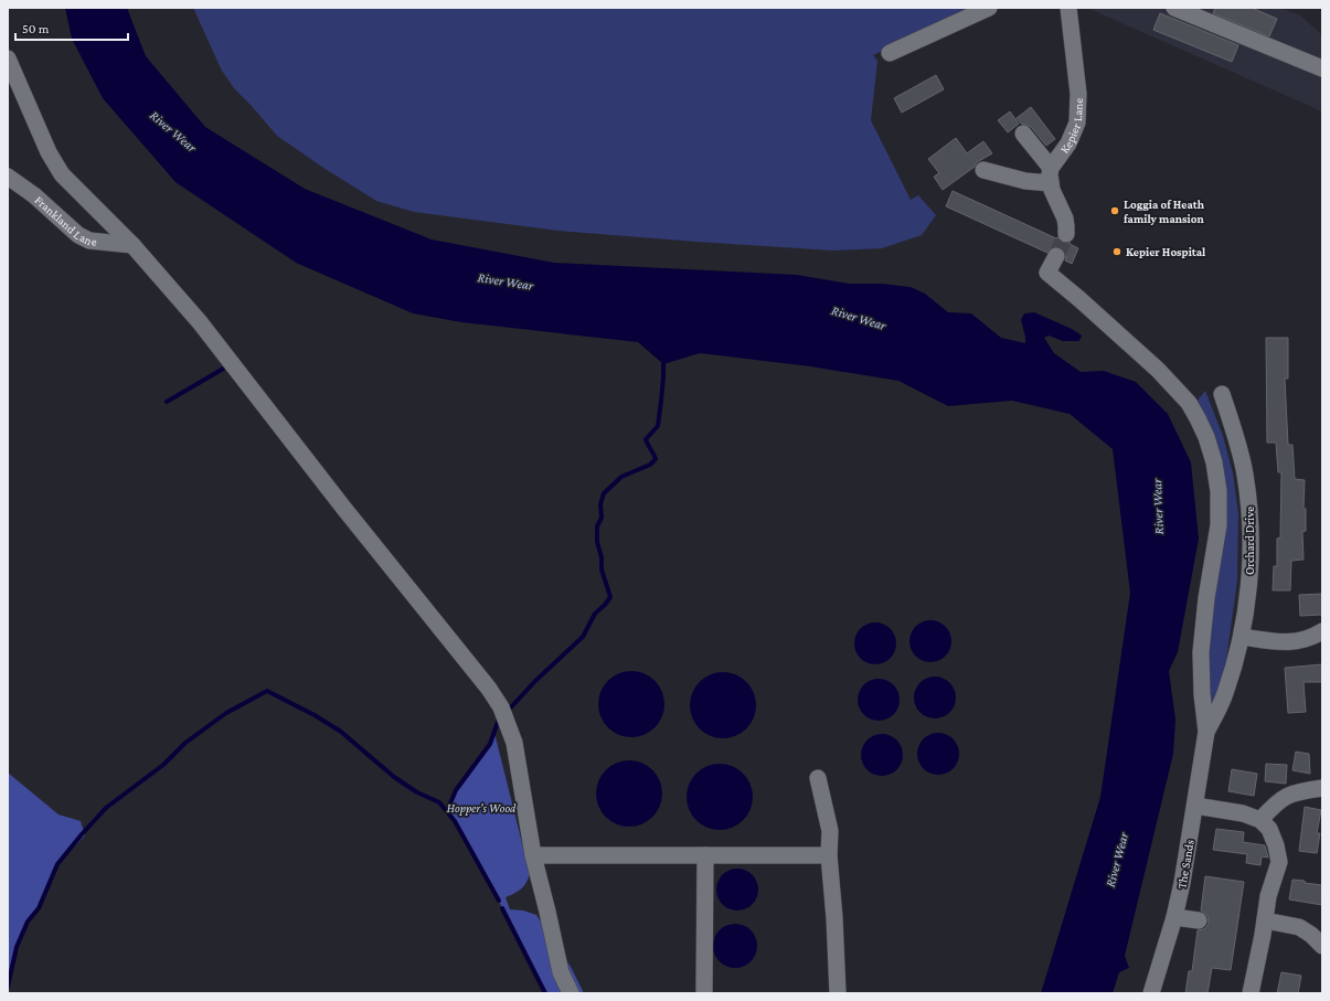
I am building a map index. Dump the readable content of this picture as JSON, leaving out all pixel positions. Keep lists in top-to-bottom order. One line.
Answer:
{"streets":{"street":["Kepier Lane","Frankland Lane","Orchard Drive","The Sands"]},"crossings":[["Orchard Drive","The Sands"]],"water":["River Wear"],"parks":["Hopper's Wood"],"places":["Loggia of Heath family mansion","Kepier Hospital"],"scale_bar":"50 m"}
